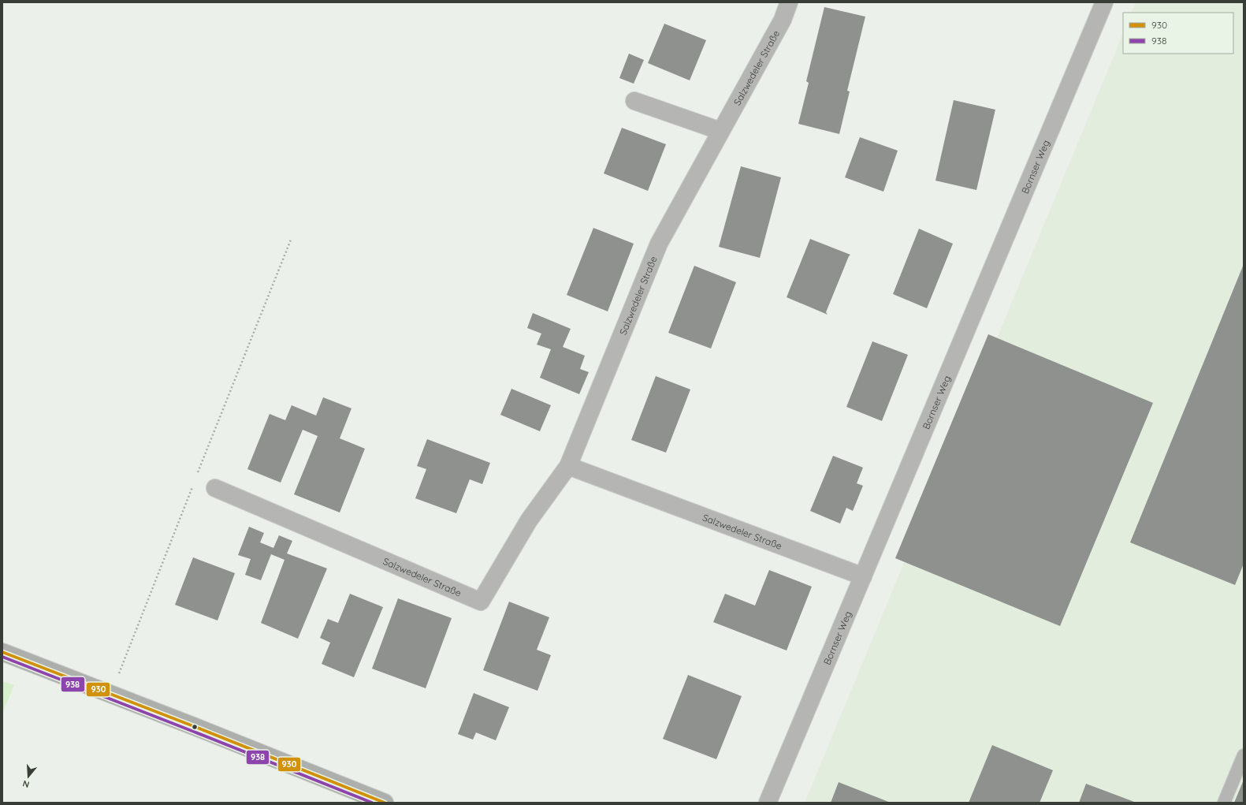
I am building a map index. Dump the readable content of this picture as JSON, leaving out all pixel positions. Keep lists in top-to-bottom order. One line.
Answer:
{"streets":{"street":["Salzwedeler Straße","Bornser Weg"]},"crossings":[["Salzwedeler Straße","Bornser Weg"]],"lines":["transit line 930","transit line 938"],"legend":["930","938"],"north":"bottom"}
